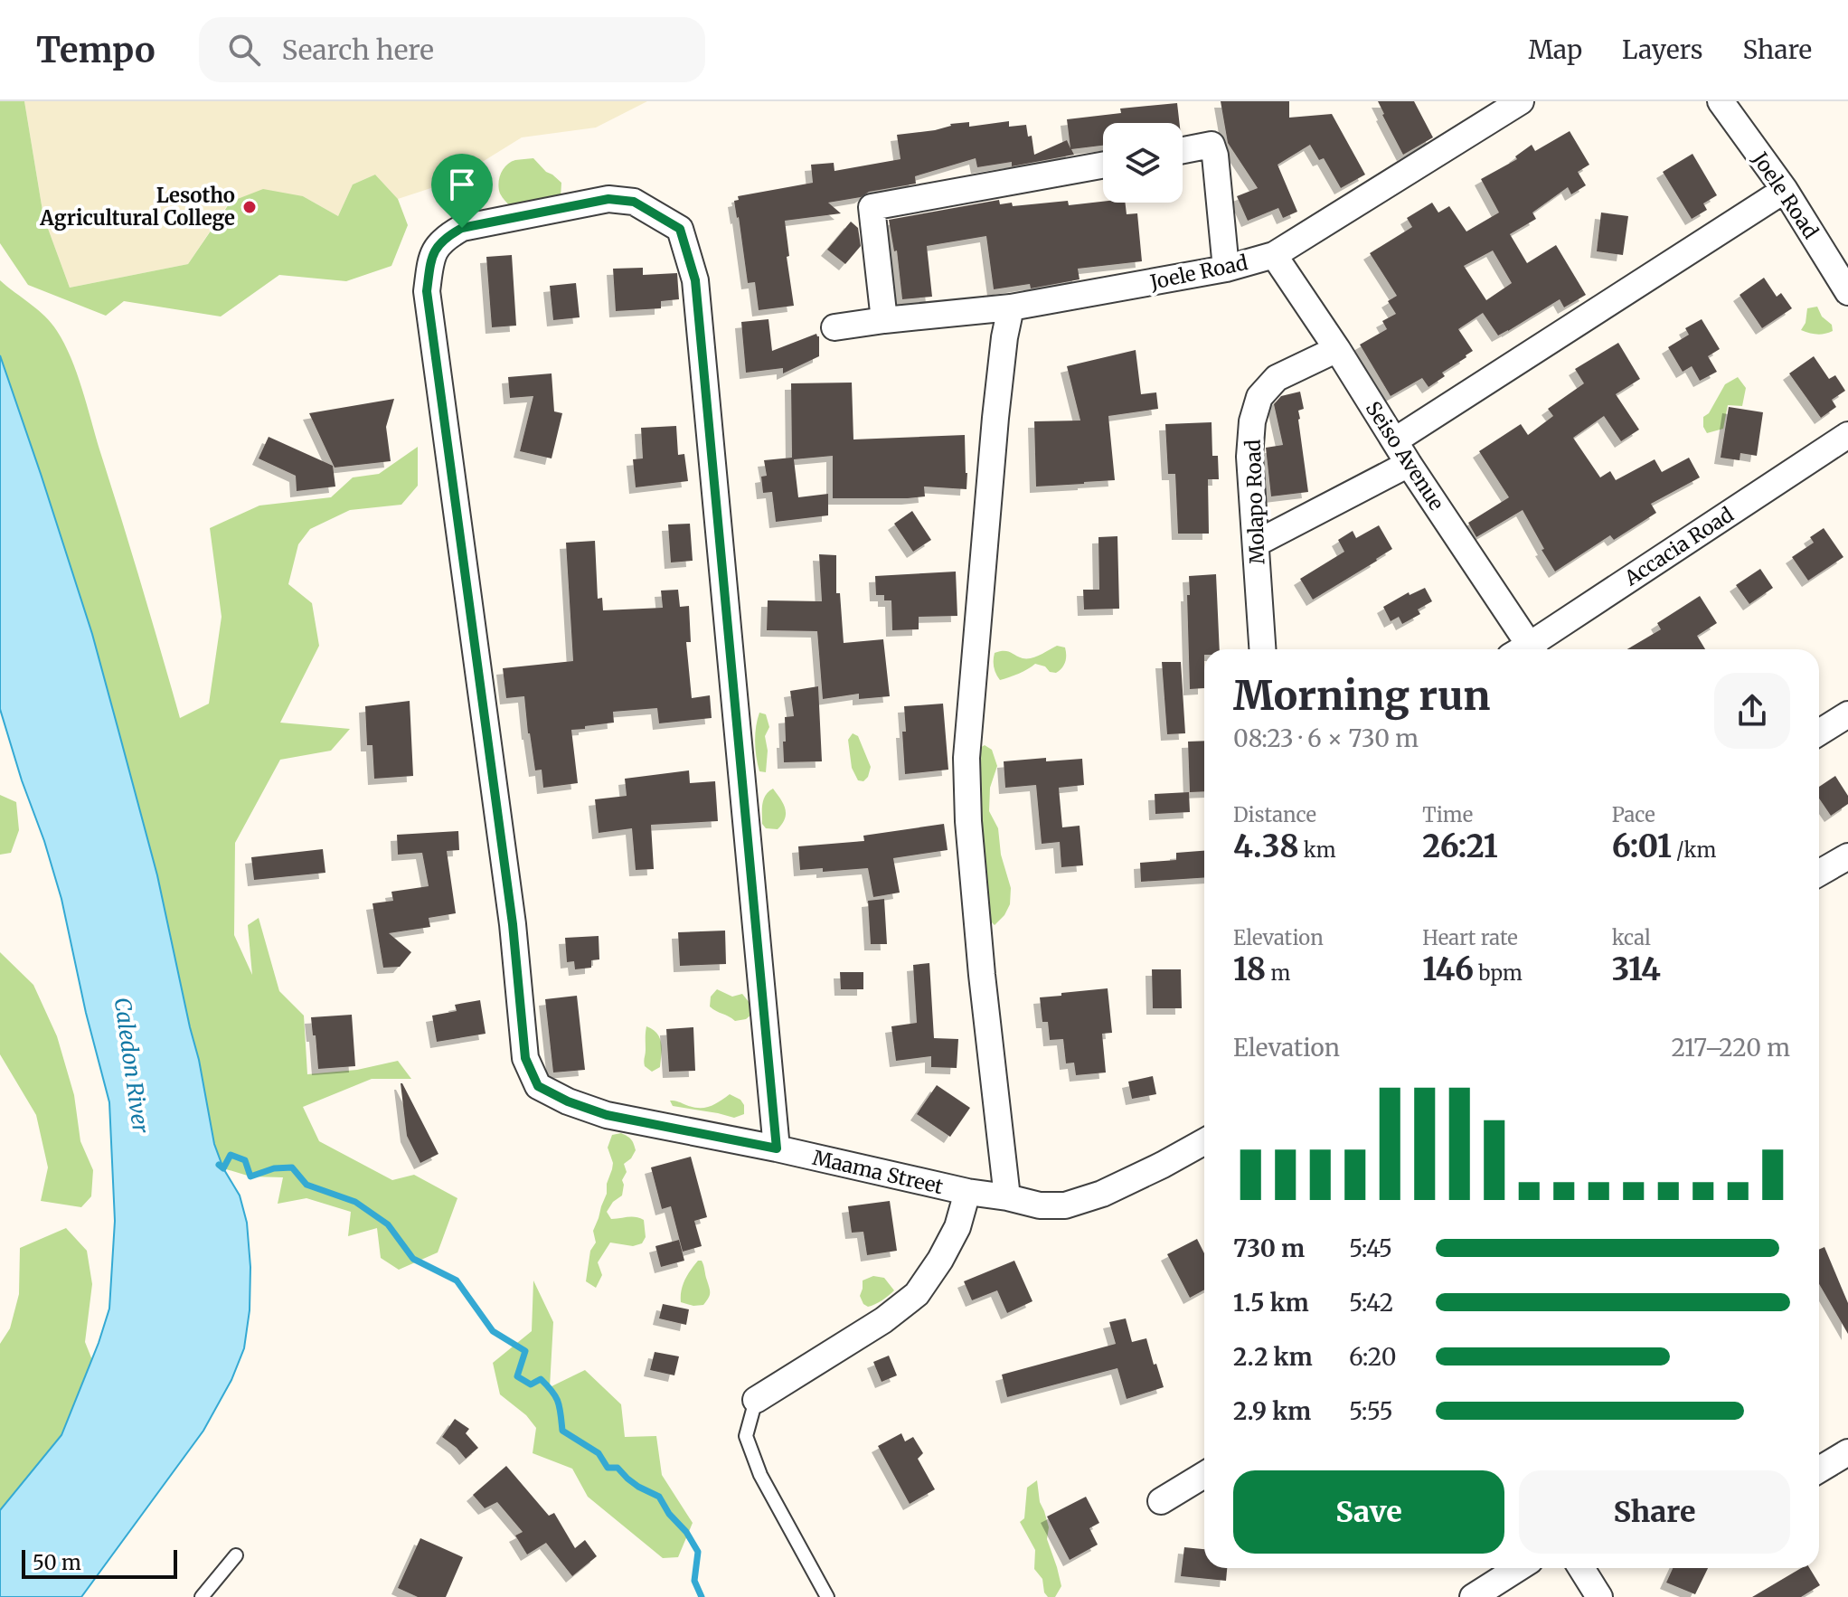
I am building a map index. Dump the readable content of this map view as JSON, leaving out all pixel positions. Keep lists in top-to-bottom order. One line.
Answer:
{"streets":{"street":["Joele Road","Seiso Avenue","Molapo Road","Accacia Road","Maama Street"]},"crossings":[["Joele Road","Seiso Avenue"],["Seiso Avenue","Molapo Road"]],"water":["Caledon River"],"places":["Lesotho Agricultural College"],"scale_bar":"50 m","page":{"header":"Tempo","search":"Search here","nav":["Map","Layers","Share"],"heading":["Morning run","08:23 · 6 × 730 m"],"stats":[["Distance","4.38 km"],["Time","26:21"],["Pace","6:01 /km"],["Elevation","18 m"],["Heart rate","146 bpm"],["kcal","314"]],"chart":["Elevation","217–220 m"],"list":[{"name":"730 m","note":"5:45"},{"name":"1.5 km","note":"5:42"},{"name":"2.2 km","note":"6:20"},{"name":"2.9 km","note":"5:55"}],"buttons":["Save","Share"],"scale":"50 m"}}
